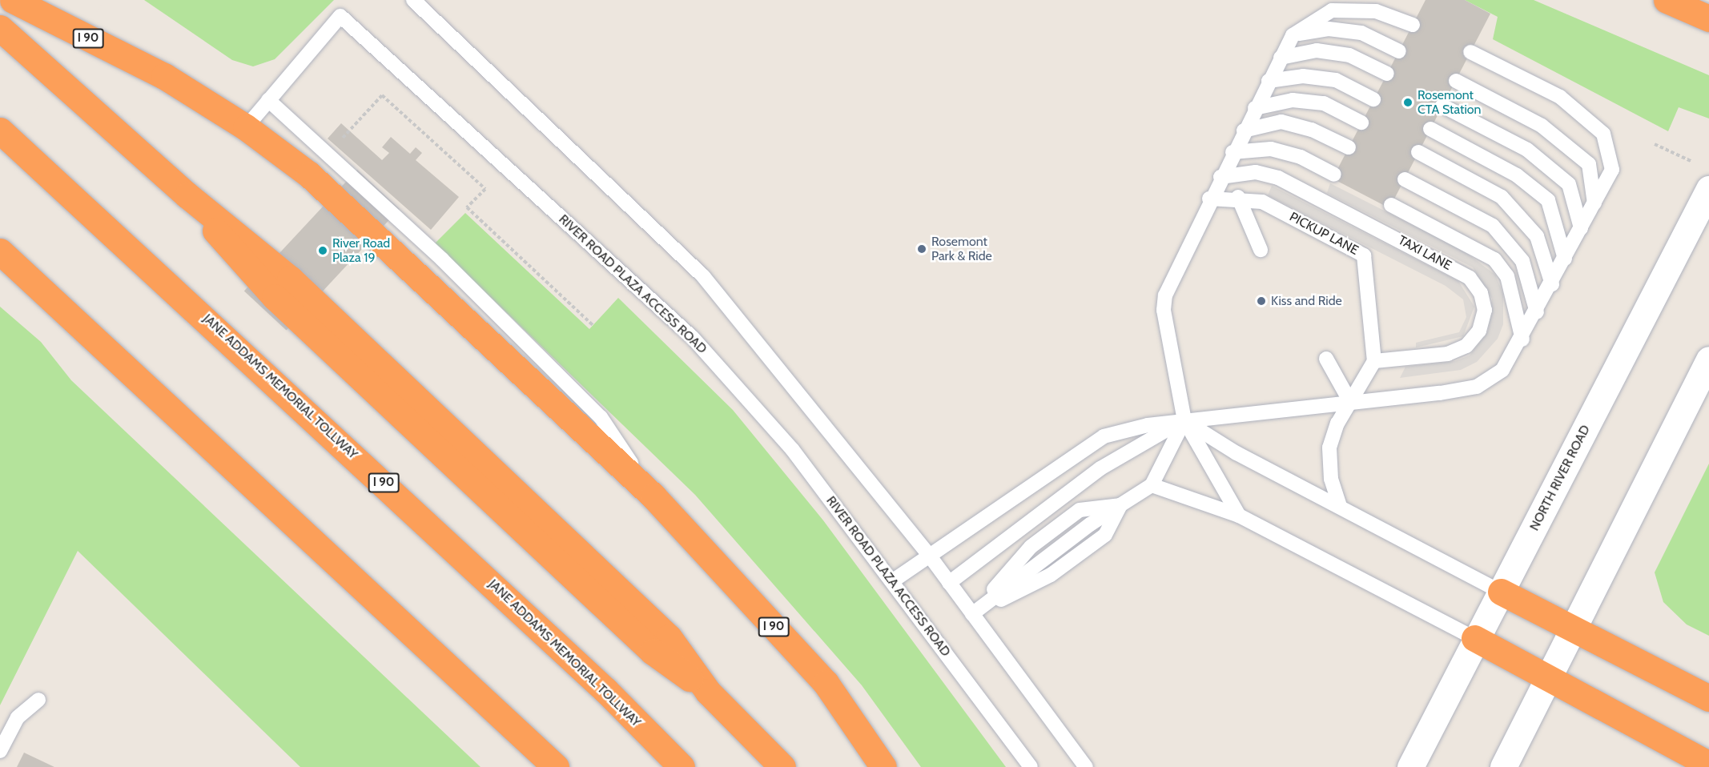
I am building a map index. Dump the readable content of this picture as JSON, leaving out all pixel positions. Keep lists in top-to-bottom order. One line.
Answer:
{"streets":{"highway":["I 90","JANE ADDAMS MEMORIAL TOLLWAY"],"main road":["NORTH RIVER ROAD"],"lane":["PICKUP LANE","TAXI LANE","RIVER ROAD PLAZA ACCESS ROAD"]},"crossings":[["PICKUP LANE","TAXI LANE"]],"places":["Rosemont CTA Station","Rosemont Park & Ride","River Road Plaza 19","Kiss and Ride"]}
